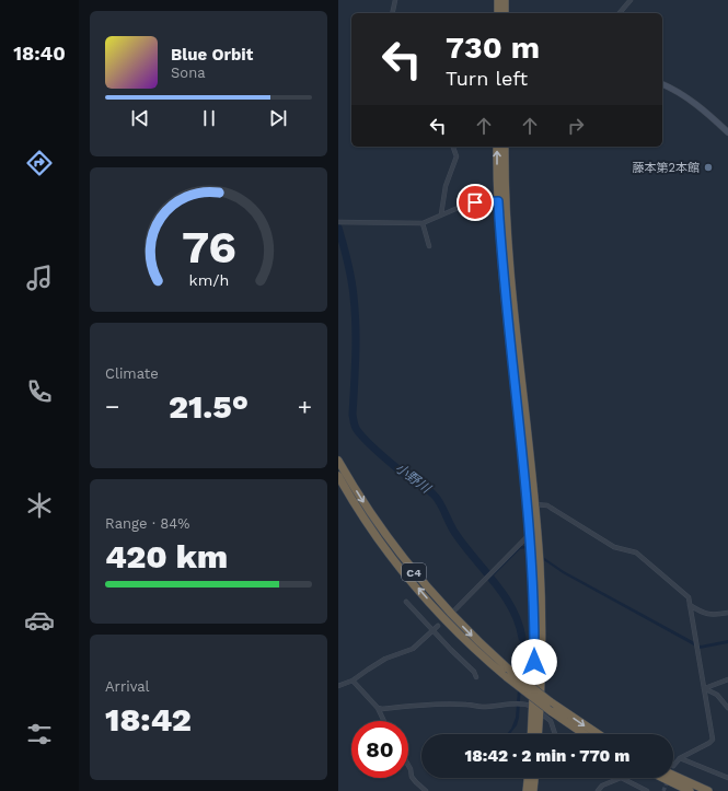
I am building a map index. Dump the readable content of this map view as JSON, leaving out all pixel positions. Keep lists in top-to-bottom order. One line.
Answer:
{"streets":{"highway":["C4"]},"water":["小野川"],"places":["藤本第2本館"],"page":{"tabs":"18:40","turn":["730 m","Turn left"],"song":["Blue Orbit","Sona"],"tile":["Climate",["Range · 84%","420 km"],["Arrival","18:42"]],"heat":["−","21.5°","+"],"limit":"80","trip":"18:42 · 2 min · 770 m","gauge":["76","km/h"]}}
